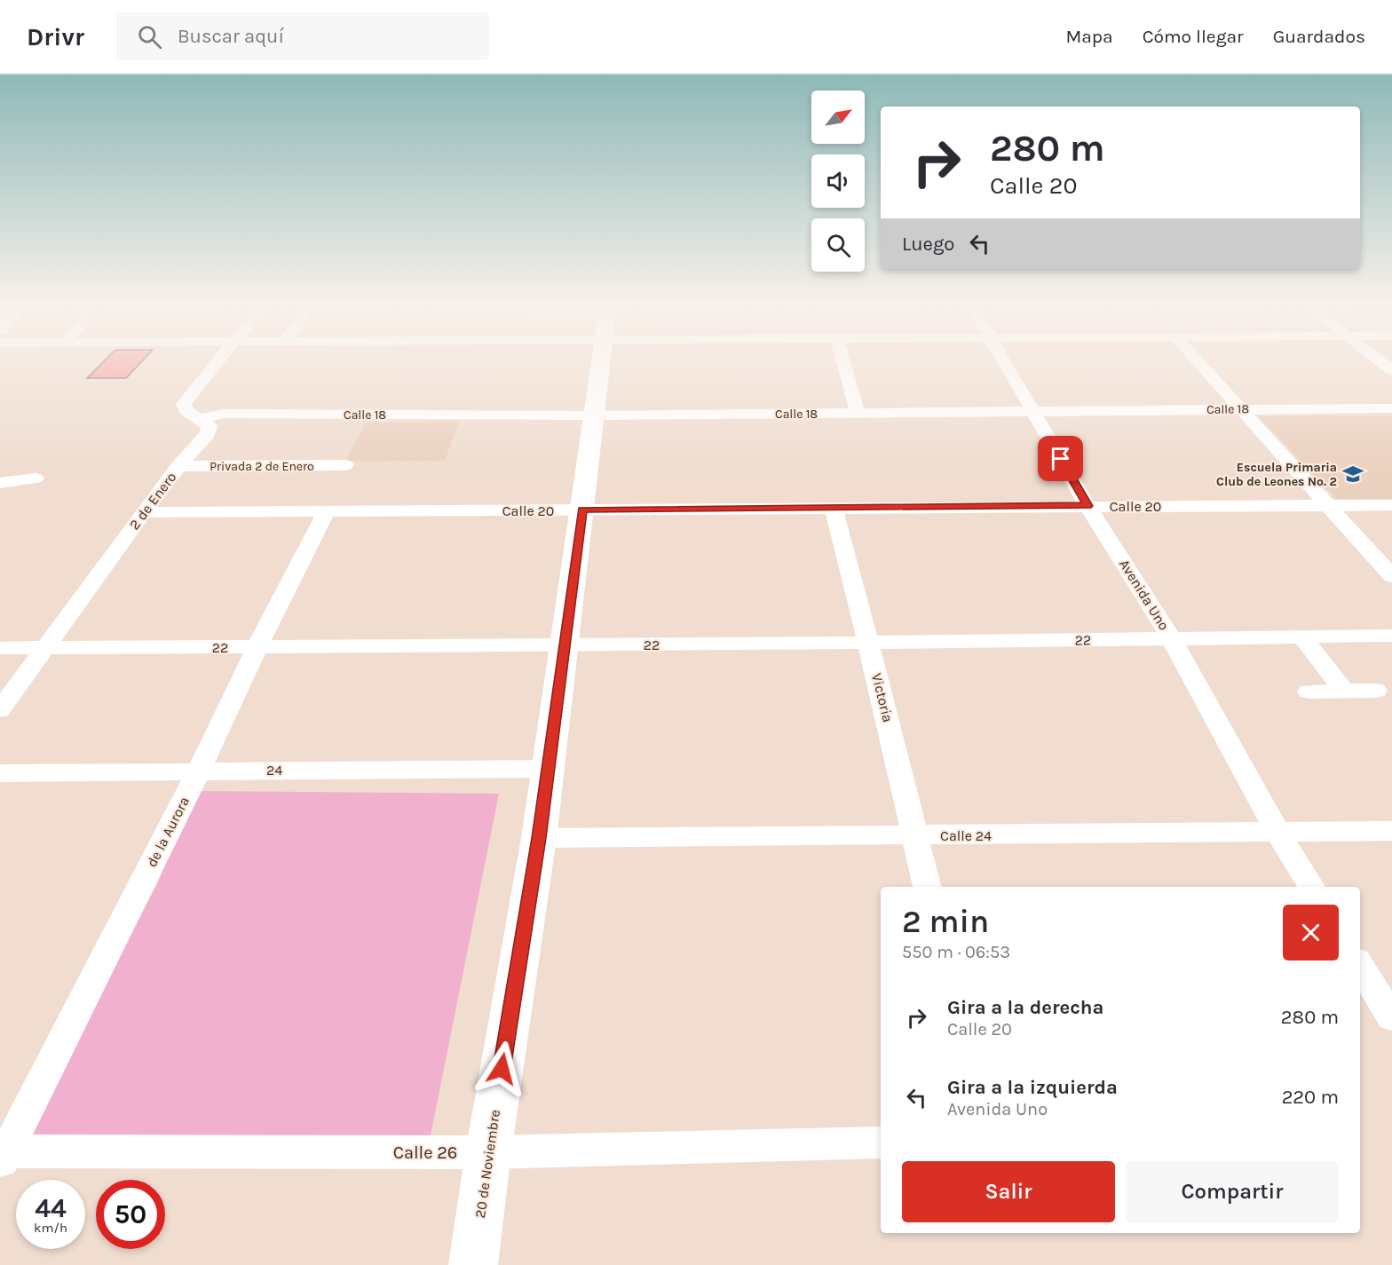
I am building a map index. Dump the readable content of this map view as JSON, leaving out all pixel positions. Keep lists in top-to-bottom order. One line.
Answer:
{"streets":{"main road":["20 de Noviembre"],"street":["Calle 18","Privada 2 de Enero","2 de Enero","Calle 20","Avenida Uno","22","Victoria","24","de la Aurora","Calle 24","Calle 26"]},"crossings":[["Calle 18","2 de Enero"],["Calle 18","Avenida Uno"],["Calle 18","20 de Noviembre"],["Privada 2 de Enero","2 de Enero"],["2 de Enero","Calle 20"],["2 de Enero","22"],["Calle 20","Avenida Uno"],["Calle 20","Victoria"],["Calle 20","de la Aurora"],["Calle 20","20 de Noviembre"],["Avenida Uno","22"],["Avenida Uno","Calle 24"],["22","Victoria"],["22","de la Aurora"],["22","20 de Noviembre"],["Victoria","Calle 24"],["24","de la Aurora"],["24","20 de Noviembre"],["de la Aurora","Calle 26"],["Calle 24","20 de Noviembre"],["Calle 26","20 de Noviembre"]],"places":{"school or university":["Escuela Primaria Club de Leones No. 2"]},"north":"top right","page":{"header":"Drivr","search":"Buscar aquí","nav":["Mapa","Cómo llegar","Guardados"],"turn":["280 m","Calle 20"],"then":"Luego","heading":["2 min","550 m · 06:53"],"list":[{"name":"Gira a la derecha","note":"Calle 20","value":"280 m"},{"name":"Gira a la izquierda","note":"Avenida Uno","value":"220 m"}],"buttons":["Salir","Compartir"],"speed":"44 km/h","limit":"50"}}
